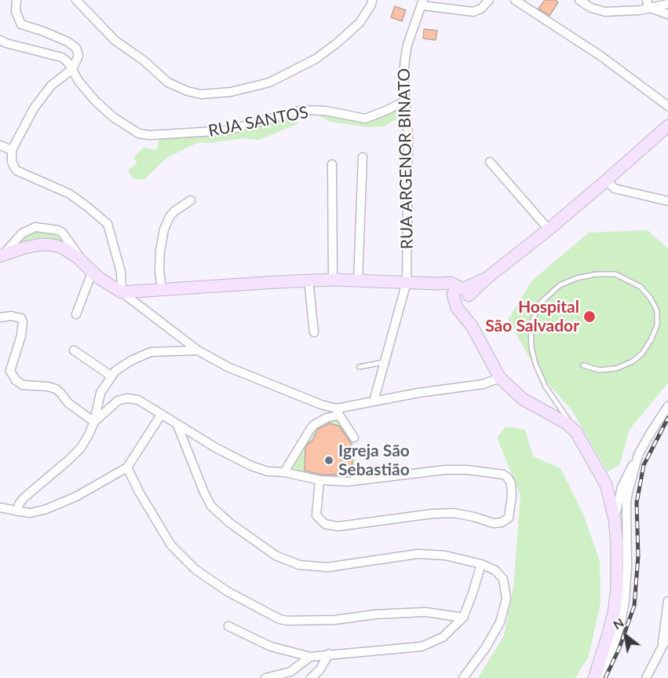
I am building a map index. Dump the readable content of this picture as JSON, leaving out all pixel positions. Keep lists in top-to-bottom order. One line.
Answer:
{"streets":{"street":["RUA SANTOS","RUA ARGENOR BINATO"]},"crossings":[["RUA SANTOS","RUA ARGENOR BINATO"]],"places":["Hospital São Salvador","Igreja São Sebastião"],"north":"top left"}
